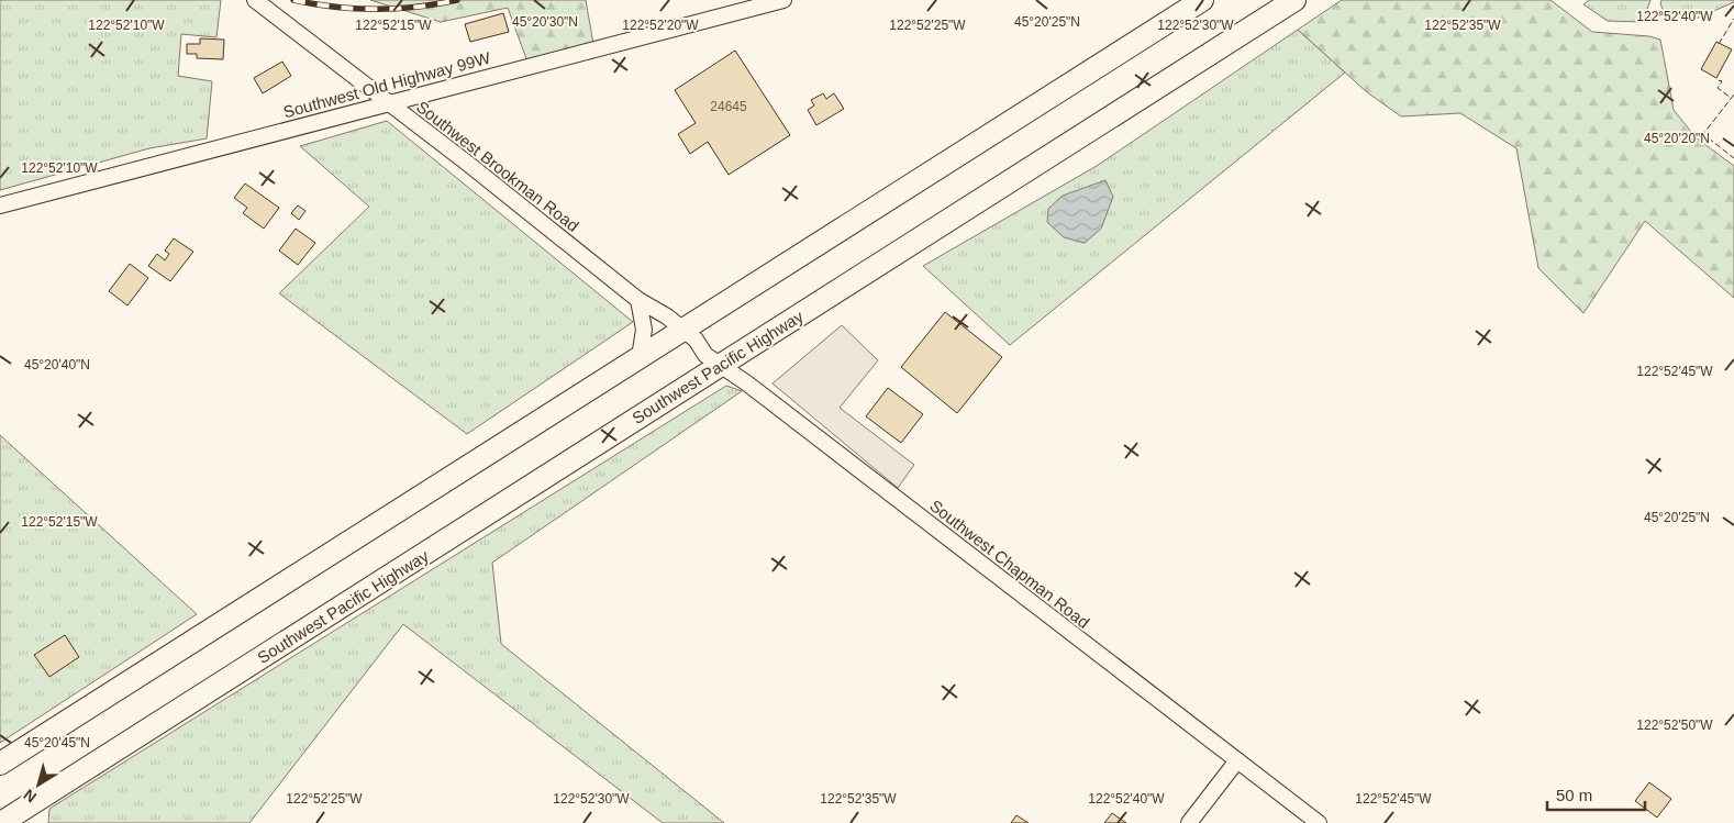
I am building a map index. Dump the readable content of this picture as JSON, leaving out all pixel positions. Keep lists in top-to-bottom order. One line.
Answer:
{"streets":{"highway":["Southwest Pacific Highway"],"street":["Southwest Old Highway 99W","Southwest Brookman Road","Southwest Chapman Road"]},"crossings":[["Southwest Old Highway 99W","Southwest Brookman Road"],["Southwest Brookman Road","Southwest Chapman Road"],["Southwest Pacific Highway","Southwest Chapman Road"]],"house_numbers":["24645"],"scale_bar":"50 m","north":"bottom left","coordinates":["122°52'40\"W","45°20'30\"N","45°20'25\"N","122°52'10\"W","122°52'15\"W","122°52'20\"W","122°52'25\"W","122°52'30\"W","122°52'35\"W","45°20'20\"N","45°20'40\"N","122°52'45\"W","122°52'50\"W","45°20'45\"N"]}
